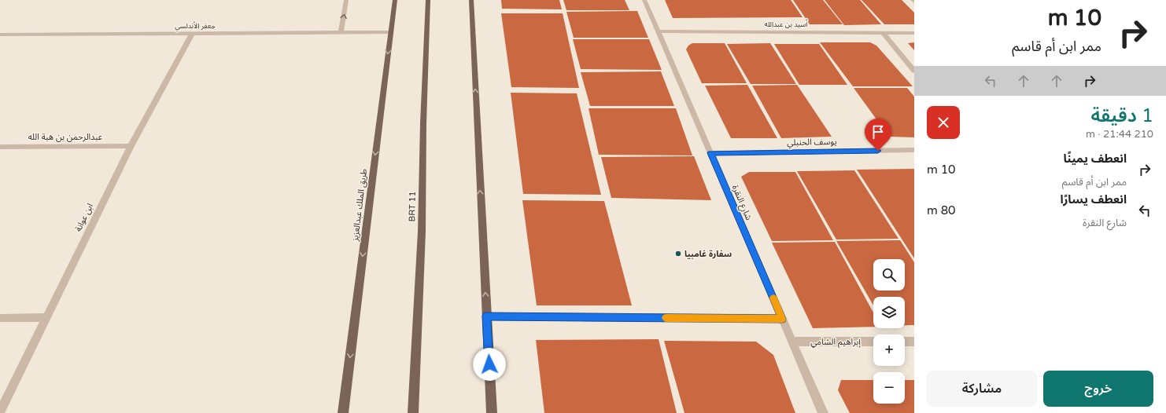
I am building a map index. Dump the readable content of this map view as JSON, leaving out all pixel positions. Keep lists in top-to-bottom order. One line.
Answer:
{"streets":{"main road":["طريق الملك عبدالعزيز","BRT 11"],"street":["أسيد بن عبدالله","جعفر الأندلسي","عبدالرحمن بن هبة الله","يوسف الحنبلي","شارع النقرة","ابن عوانة","إبراهيم الشامي"]},"crossings":[["أسيد بن عبدالله","شارع النقرة"],["جعفر الأندلسي","طريق الملك عبدالعزيز"],["جعفر الأندلسي","ابن عوانة"],["عبدالرحمن بن هبة الله","ابن عوانة"],["يوسف الحنبلي","شارع النقرة"],["شارع النقرة","إبراهيم الشامي"]],"one_way":["طريق الملك عبدالعزيز"],"places":["سفارة غامبيا"],"page":{"turn":["10 m","ممر ابن أم قاسم"],"heading":["1 دقيقة","210 m · 21:44"],"list":[{"name":"انعطف يمينًا","note":"ممر ابن أم قاسم","value":"10 m"},{"name":"انعطف يسارًا","note":"شارع النقرة","value":"80 m"}],"map_buttons":["+","−"],"buttons":["خروج","مشاركة"]}}
